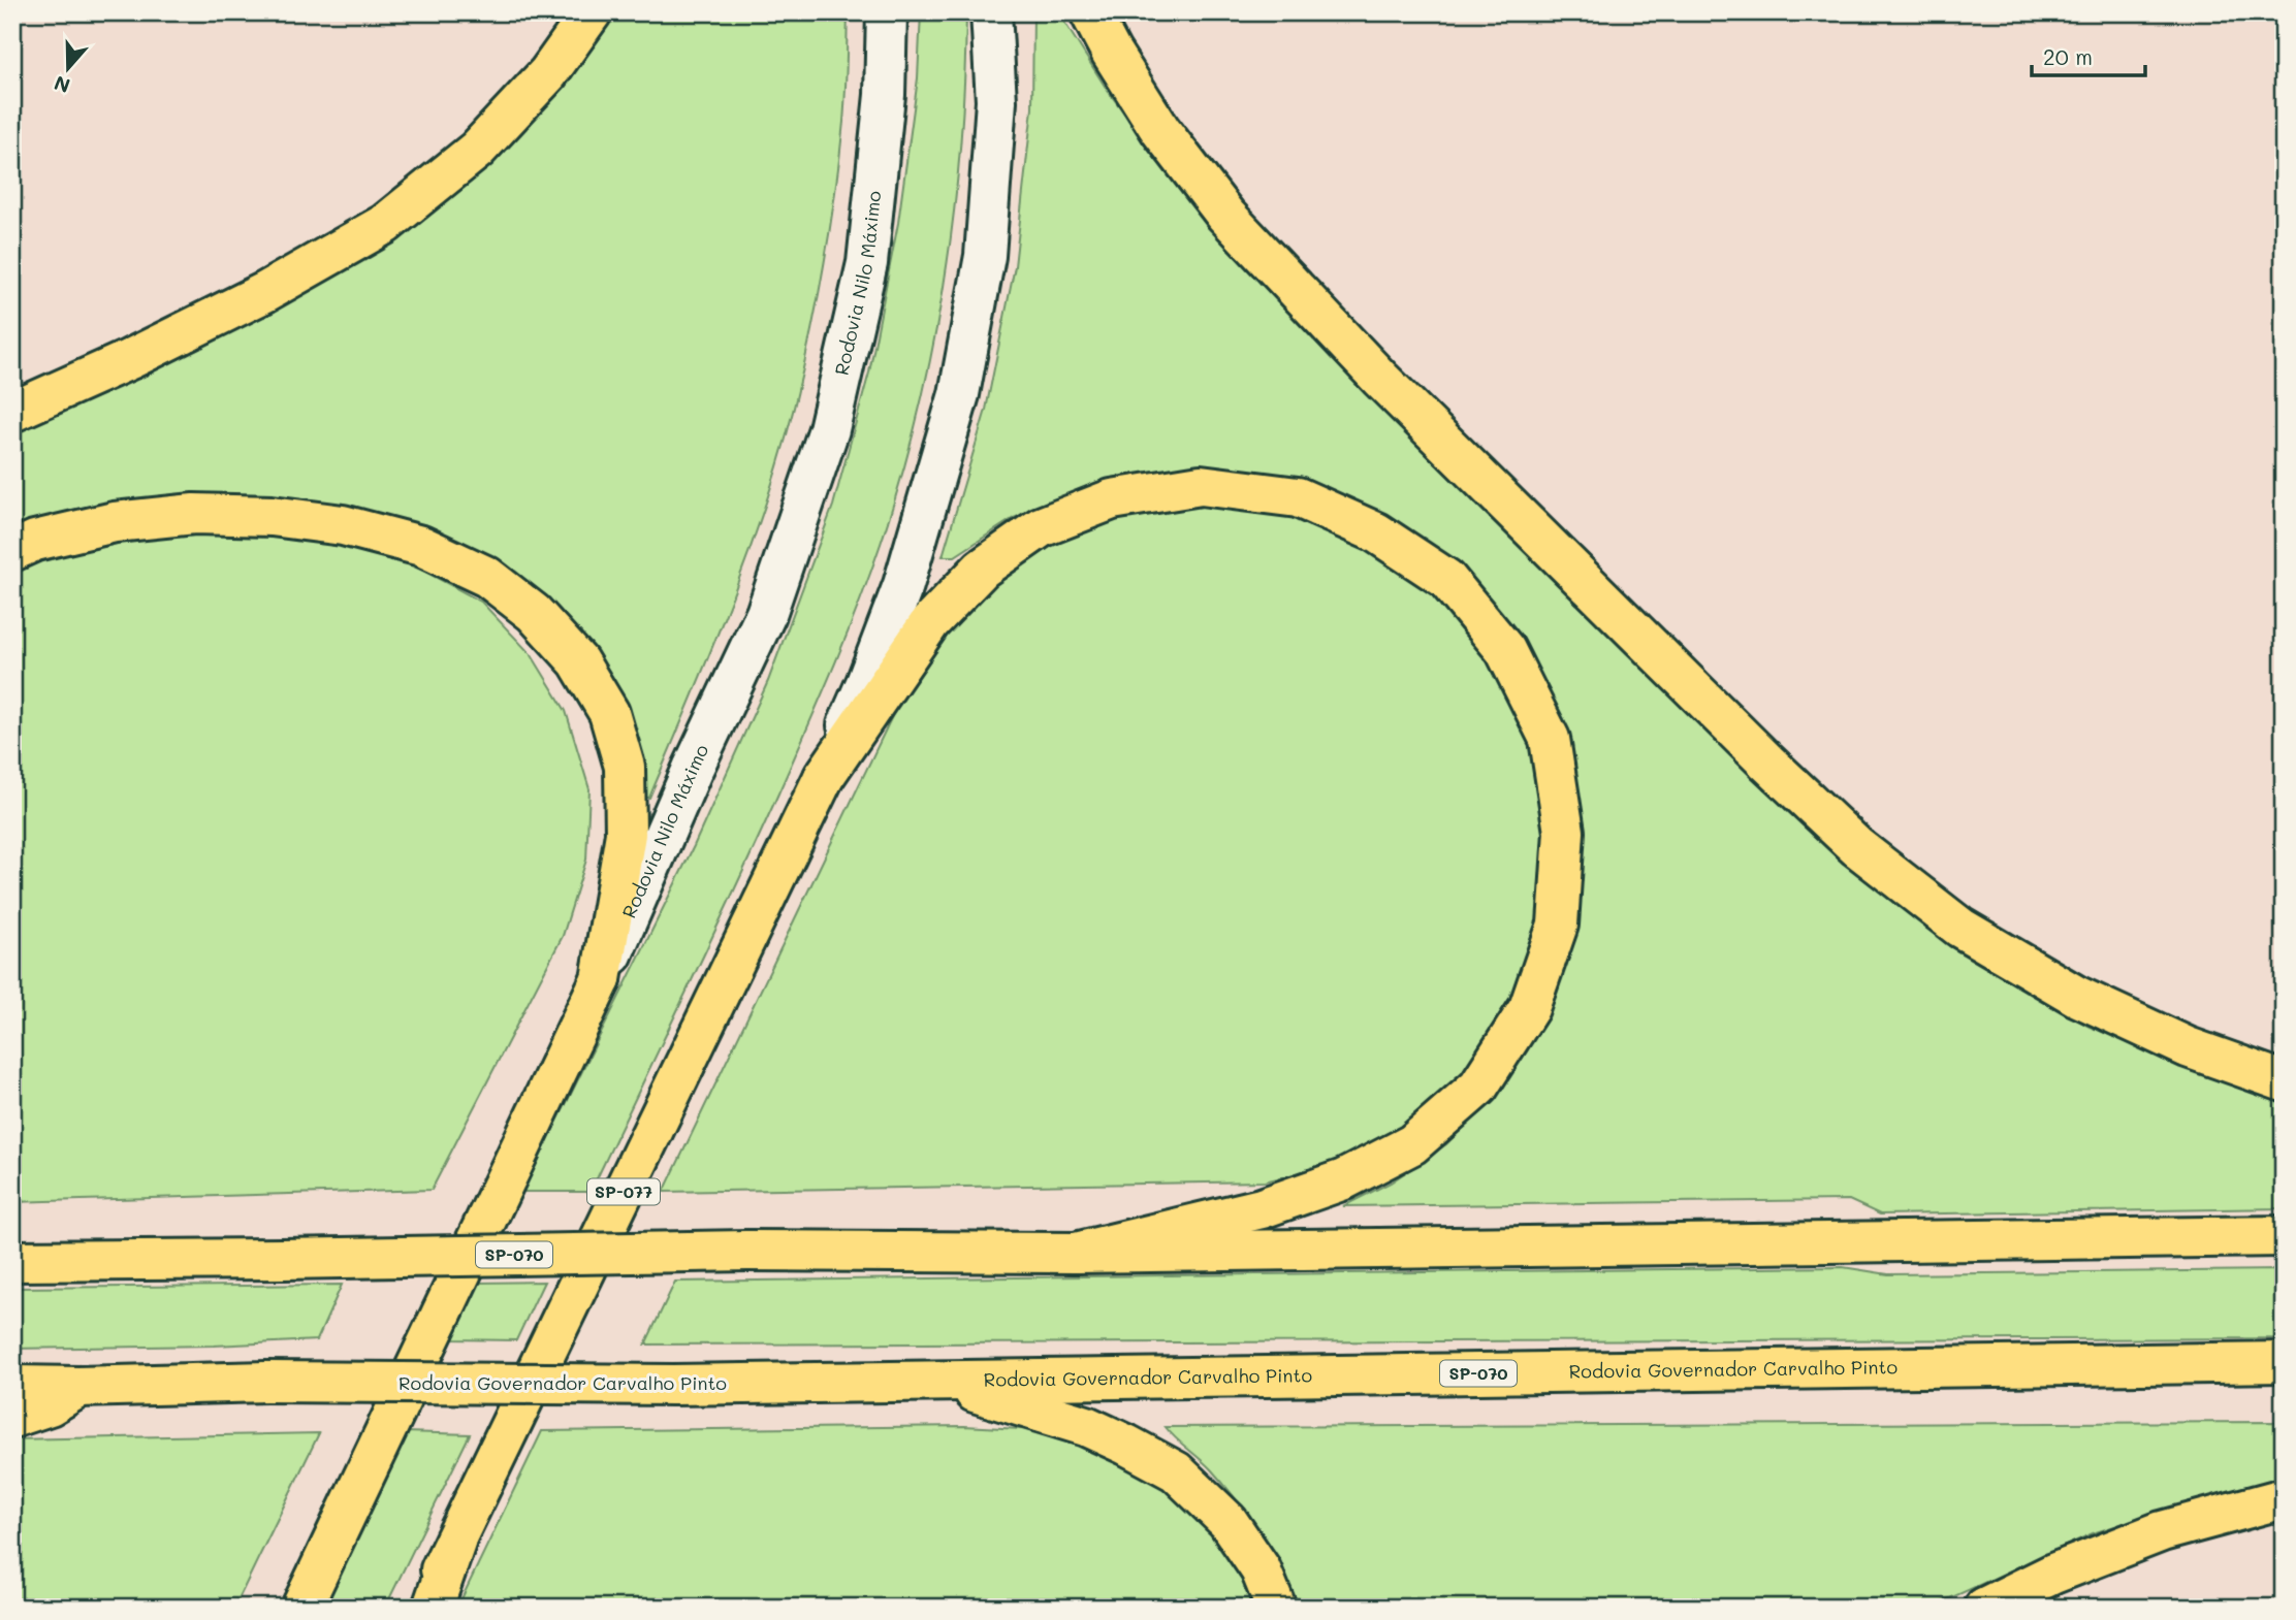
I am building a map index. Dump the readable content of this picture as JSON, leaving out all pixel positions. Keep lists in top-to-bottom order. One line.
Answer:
{"streets":{"main road":["Rodovia Nilo Máximo","SP-077","SP-070","Rodovia Governador Carvalho Pinto"]},"scale_bar":"20 m","north":"bottom"}
